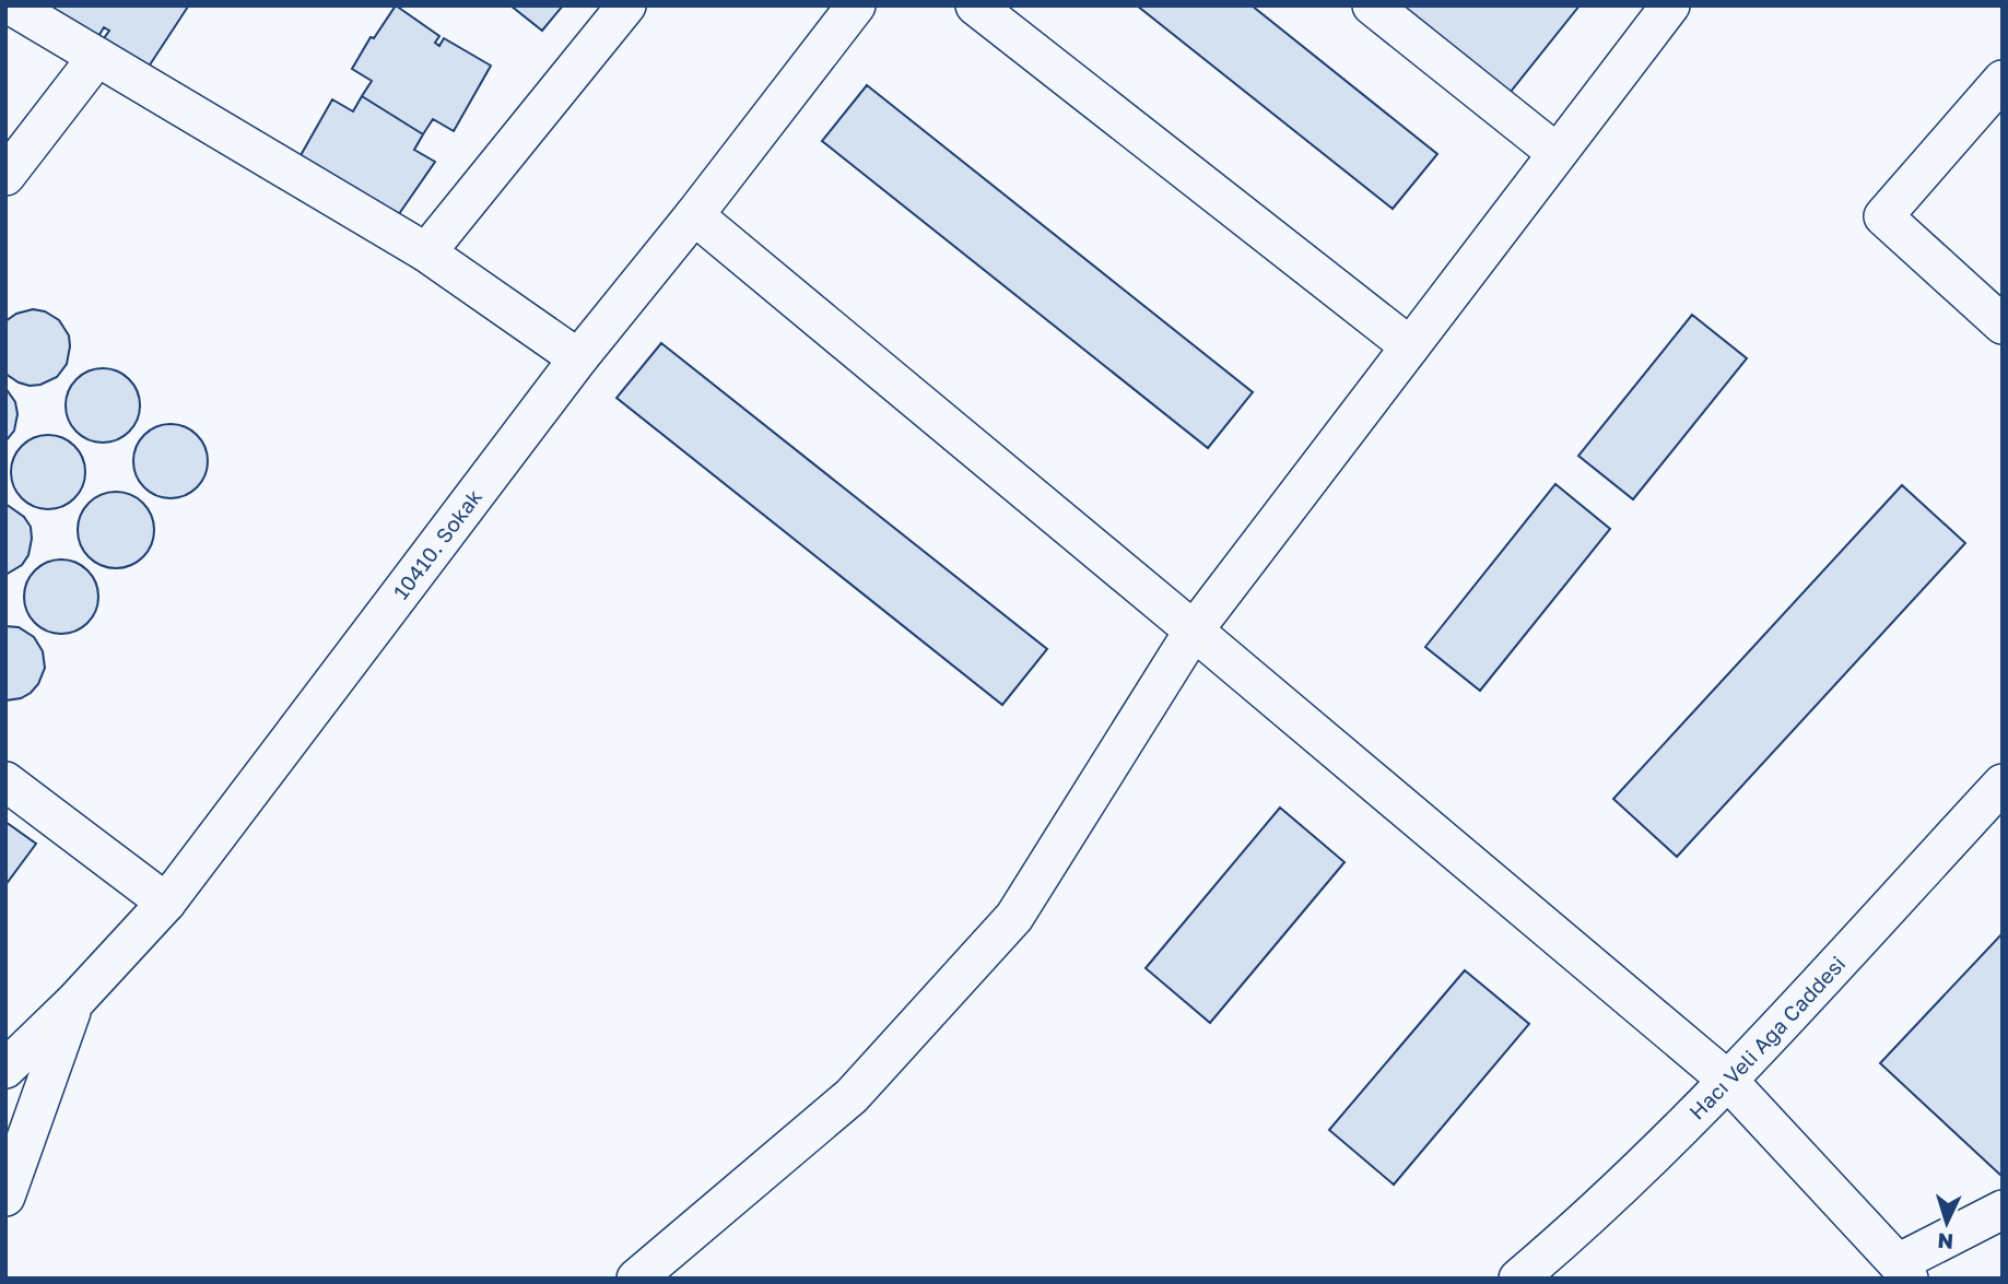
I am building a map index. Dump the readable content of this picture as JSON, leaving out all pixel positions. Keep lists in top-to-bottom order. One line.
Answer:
{"streets":{"street":["10410. Sokak","Hacı Veli Ağa Caddesi"]},"north":"bottom"}
